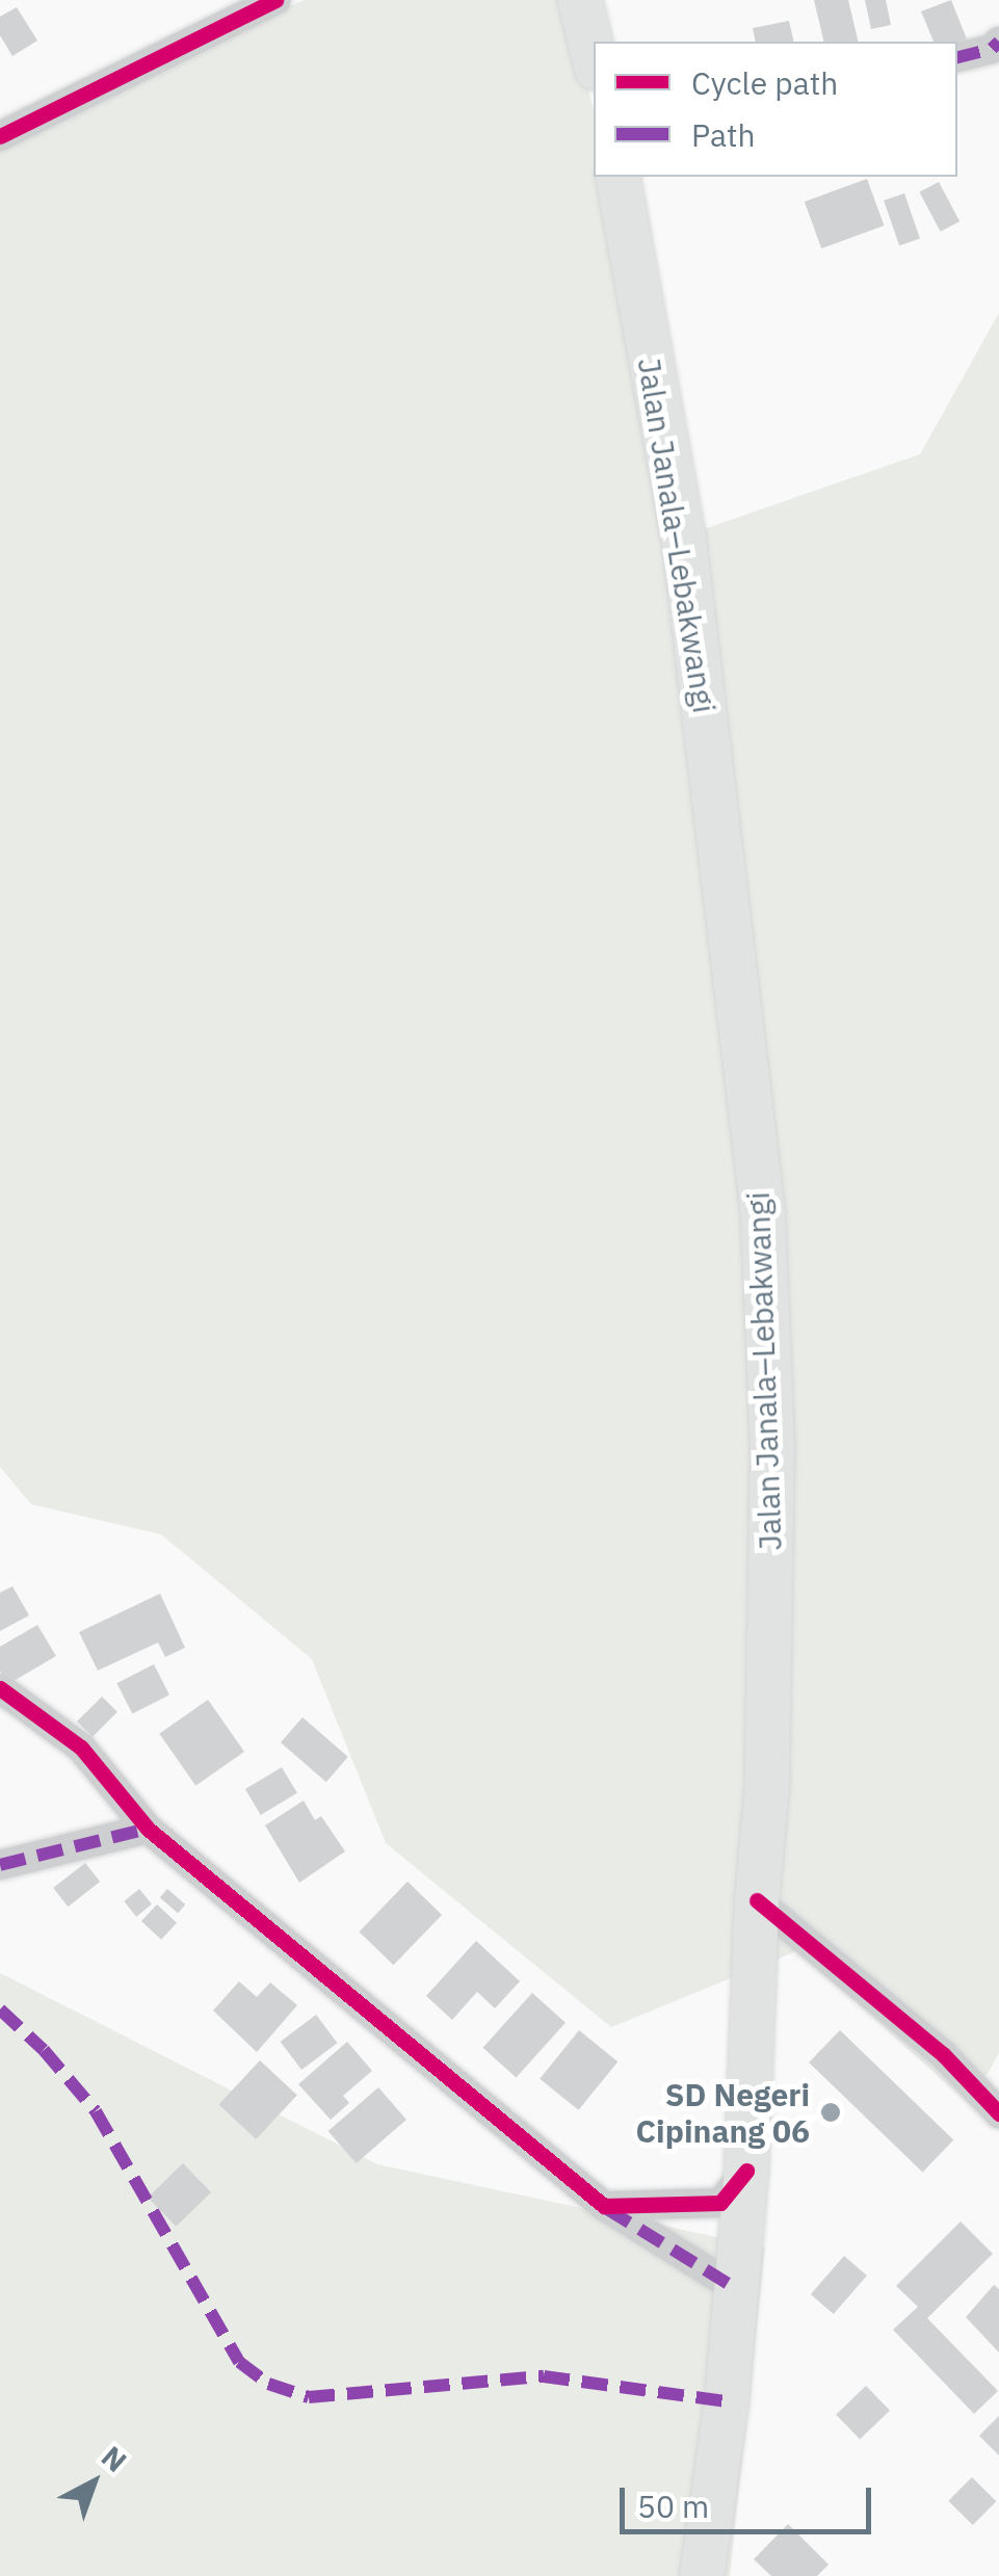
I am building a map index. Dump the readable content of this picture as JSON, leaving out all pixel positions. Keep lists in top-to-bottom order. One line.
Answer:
{"streets":{"main road":["Jalan Janala–Lebakwangi"]},"places":["SD Negeri Cipinang 06"],"legend":["Cycle path","Path"],"scale_bar":"50 m","north":"top right"}
